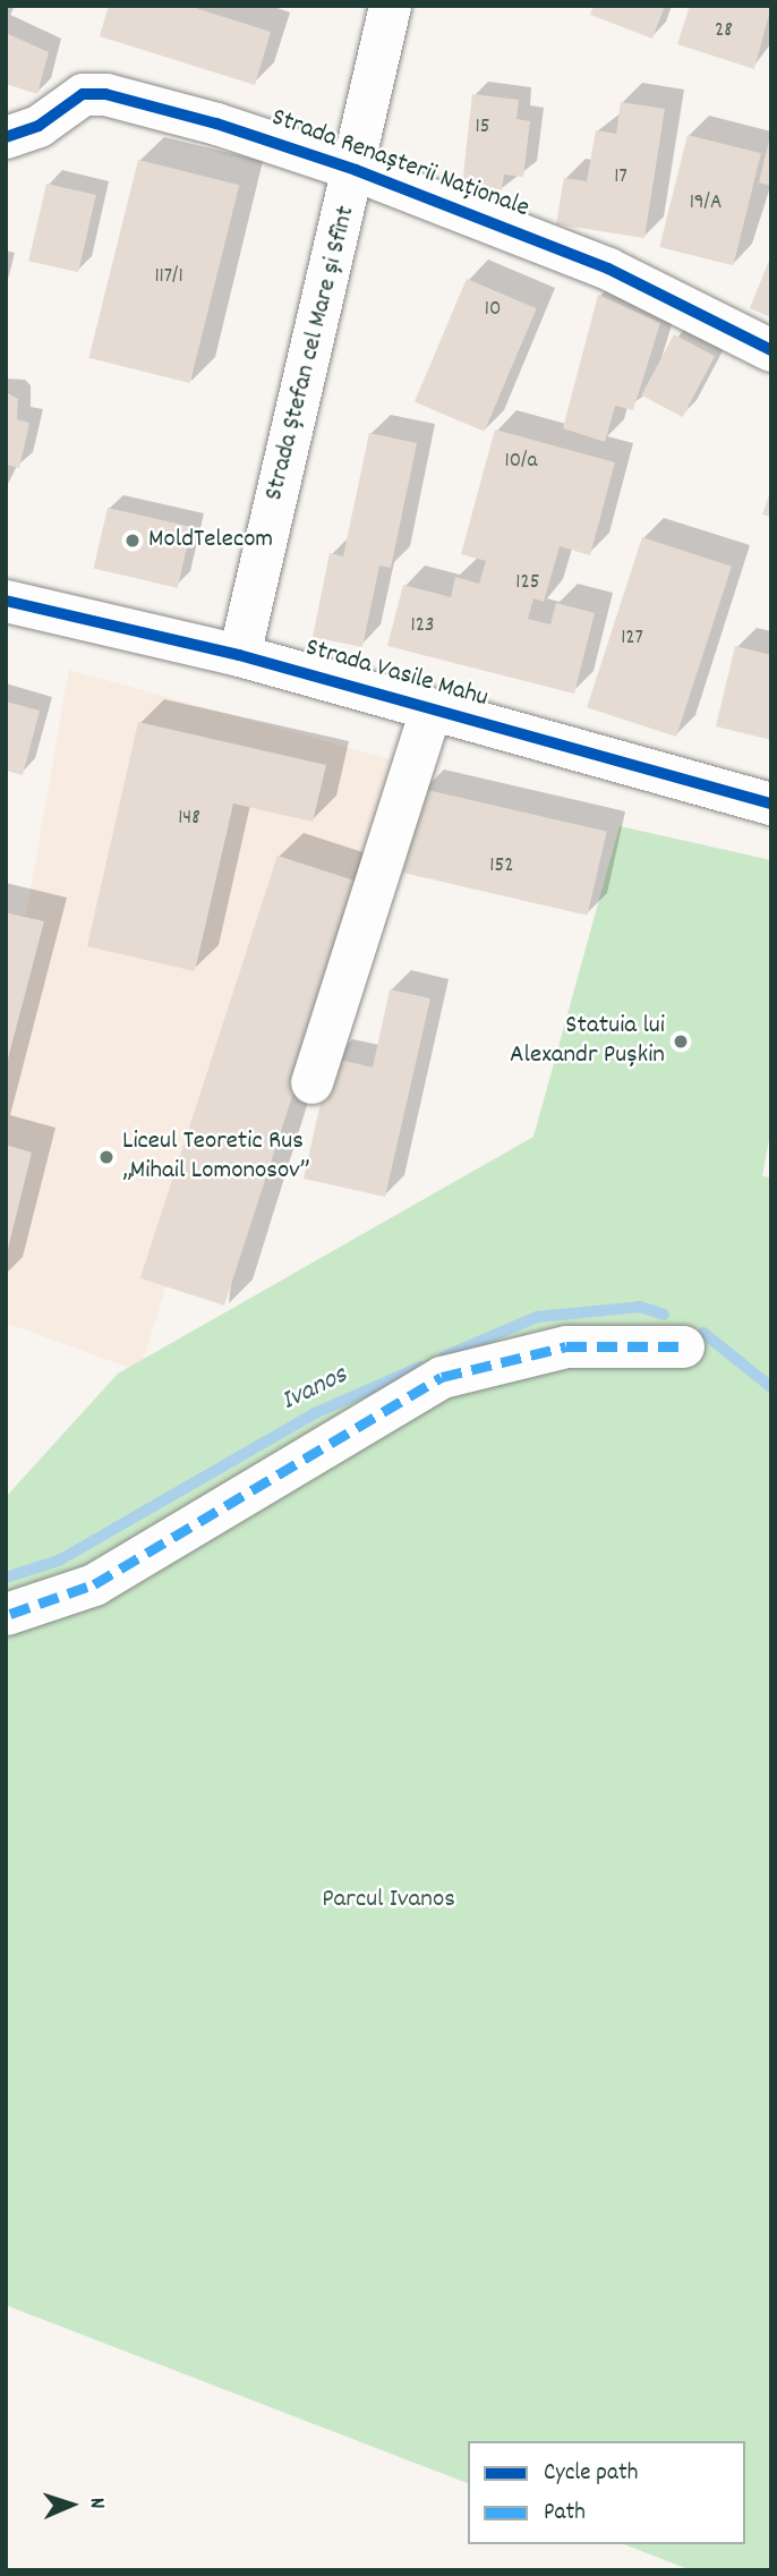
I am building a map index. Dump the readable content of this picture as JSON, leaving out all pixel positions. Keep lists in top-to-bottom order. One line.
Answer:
{"streets":{"street":["Strada Renașterii Naționale","Strada Ștefan cel Mare și Sfînt","Strada Vasile Mahu"]},"crossings":[["Strada Renașterii Naționale","Strada Ștefan cel Mare și Sfînt"],["Strada Ștefan cel Mare și Sfînt","Strada Vasile Mahu"]],"water":["Ivanos"],"parks":["Parcul Ivanos"],"places":["MoldTelecom","Statuia lui Alexandr Pușkin","Liceul Teoretic Rus „Mihail Lomonosov”"],"house_numbers":["28","15","17","19/A","117/1","10","10/a","125","123","127","148","152"],"legend":["Cycle path","Path"],"north":"right"}
